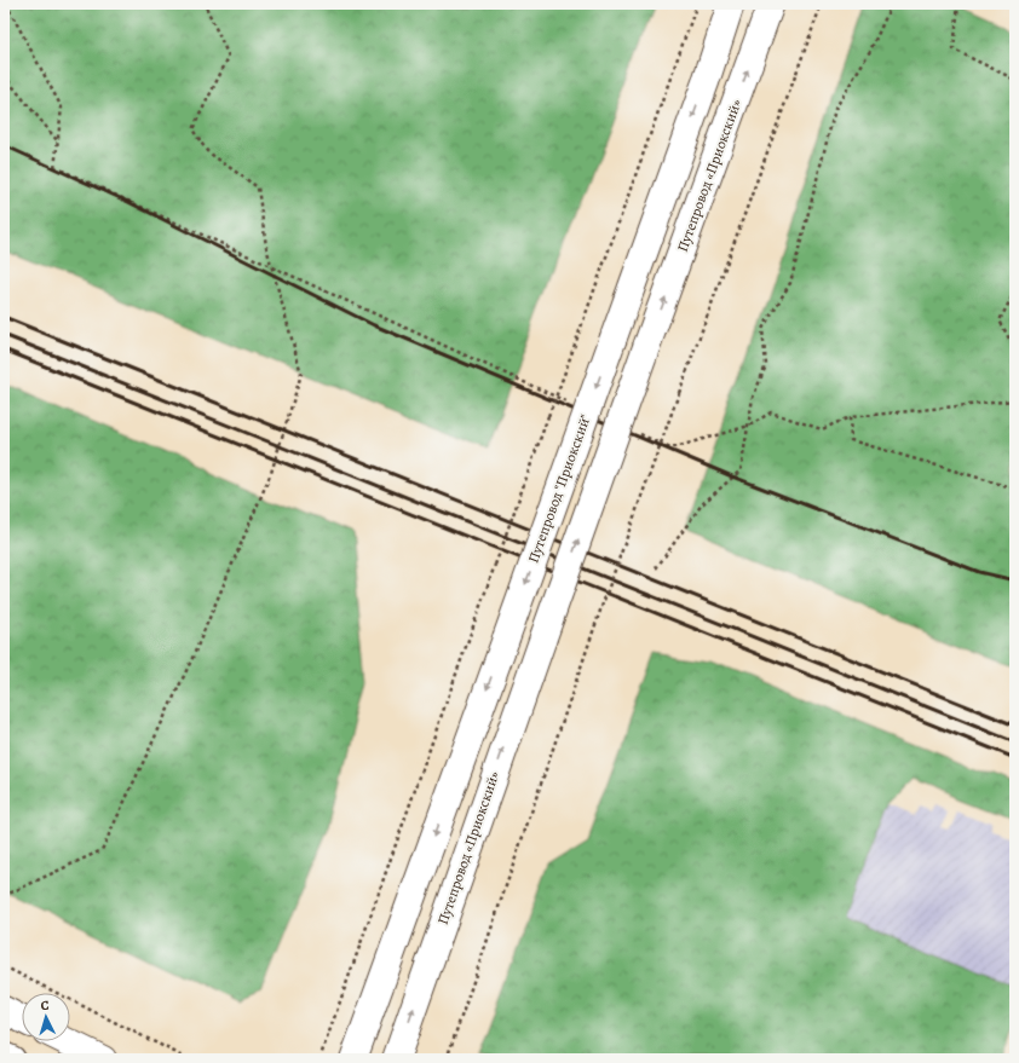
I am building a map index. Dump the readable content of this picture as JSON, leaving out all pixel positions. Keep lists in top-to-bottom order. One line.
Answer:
{"streets":{"main road":["Путепровод «Приокский»","Путепровод \"Приокский\""]},"one_way":["Путепровод «Приокский»","Путепровод \"Приокский\""],"north":"top"}
